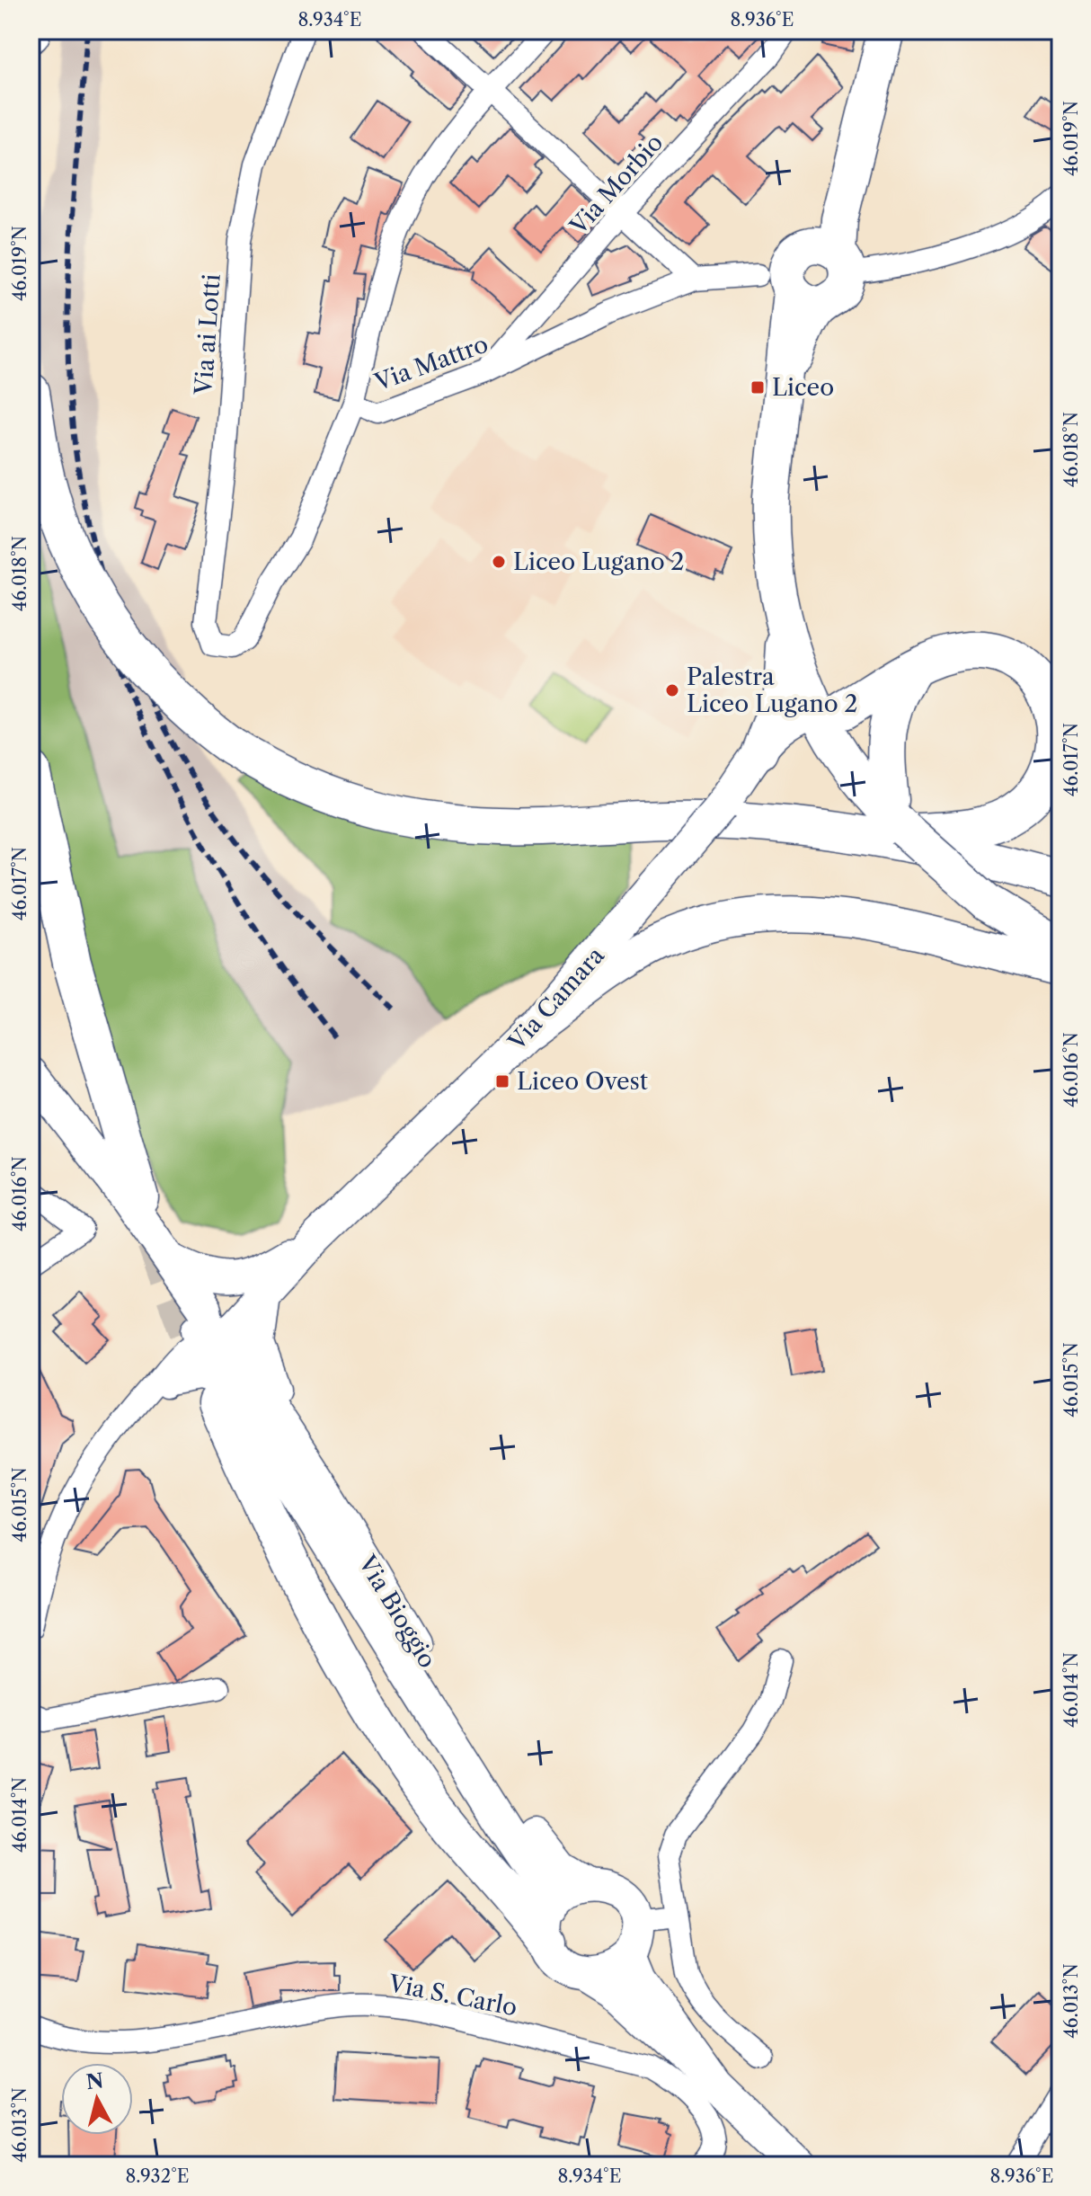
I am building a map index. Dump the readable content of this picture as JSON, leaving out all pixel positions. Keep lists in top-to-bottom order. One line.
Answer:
{"streets":{"main road":["Via Camara","Via Bioggio"],"street":["Via Morbio","Via ai Lotti","Via Mattro","Via S. Carlo"]},"crossings":[["Via Morbio","Via Mattro"],["Via ai Lotti","Via Mattro"],["Via Camara","Via Bioggio"]],"places":{"transit":["Liceo","Liceo Ovest"],"other":["Liceo Lugano 2","Palestra Liceo Lugano 2"]},"north":"top","coordinates":["8.934°E","8.936°E","46.019°N","46.018°N","46.017°N","46.016°N","46.015°N","46.014°N","46.013°N","8.932°E"]}
